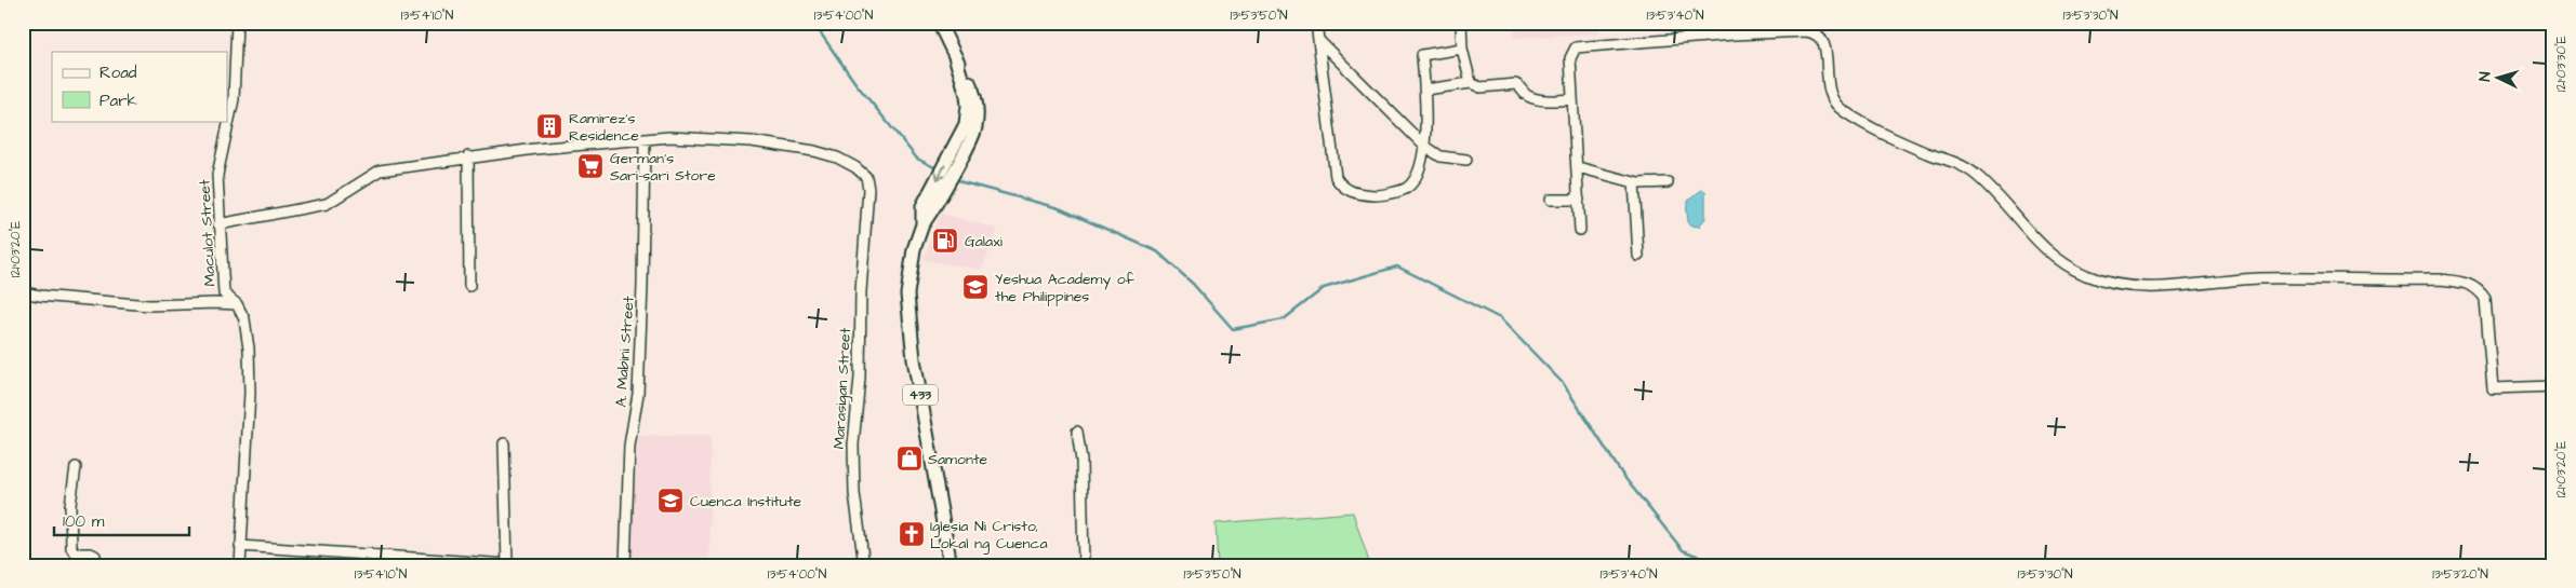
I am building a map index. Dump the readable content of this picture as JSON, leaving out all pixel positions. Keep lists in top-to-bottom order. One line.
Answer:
{"streets":{"main road":["433"],"street":["Maculot Street","A. Mabini Street","Marasigan Street"]},"crossings":[["A. Mabini Street","Marasigan Street"]],"places":{"building":["Ramirez's Residence"],"supermarket":["German's Sari-sari Store"],"fuel station":["Galaxi"],"school or university":["Yeshua Academy of the Philippines","Cuenca Institute"],"shop":["Samonte"],"church":["Iglesia Ni Cristo, Lokal ng Cuenca"]},"legend":["Road","Park"],"scale_bar":"100 m","north":"left","coordinates":["13°54'10\"N","13°54'00\"N","13°53'50\"N","13°53'40\"N","13°53'30\"N","121°03'30\"E","121°03'20\"E","13°53'20\"N"]}
